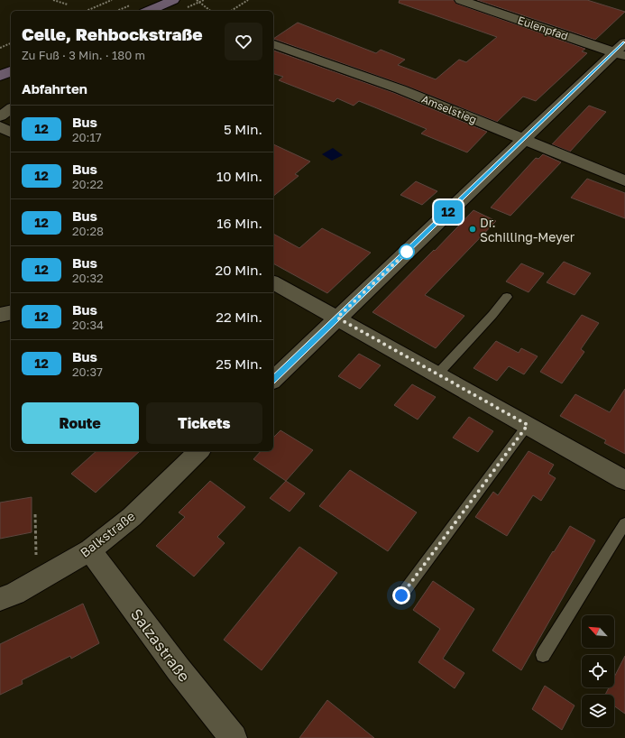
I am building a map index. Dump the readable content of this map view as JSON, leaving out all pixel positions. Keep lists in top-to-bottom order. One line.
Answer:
{"streets":{"street":["Eulenpfad","Amselstieg","Balkstraße","Salzastraße"]},"crossings":[["Balkstraße","Salzastraße"]],"places":["Dr. Schilling-Meyer"],"lines":["bus line 12"],"north":"top left","page":{"on_map":"12","heading":[["Celle, Rehbockstraße","Zu Fuß · 3 Min. · 180 m"],"Abfahrten"],"list":[{"mark":"12","name":"Bus","note":"20:17","value":"5 Min."},{"mark":"12","name":"Bus","note":"20:22","value":"10 Min."},{"mark":"12","name":"Bus","note":"20:28","value":"16 Min."},{"mark":"12","name":"Bus","note":"20:32","value":"20 Min."},{"mark":"12","name":"Bus","note":"20:34","value":"22 Min."},{"mark":"12","name":"Bus","note":"20:37","value":"25 Min."}],"buttons":["Route","Tickets"]}}
